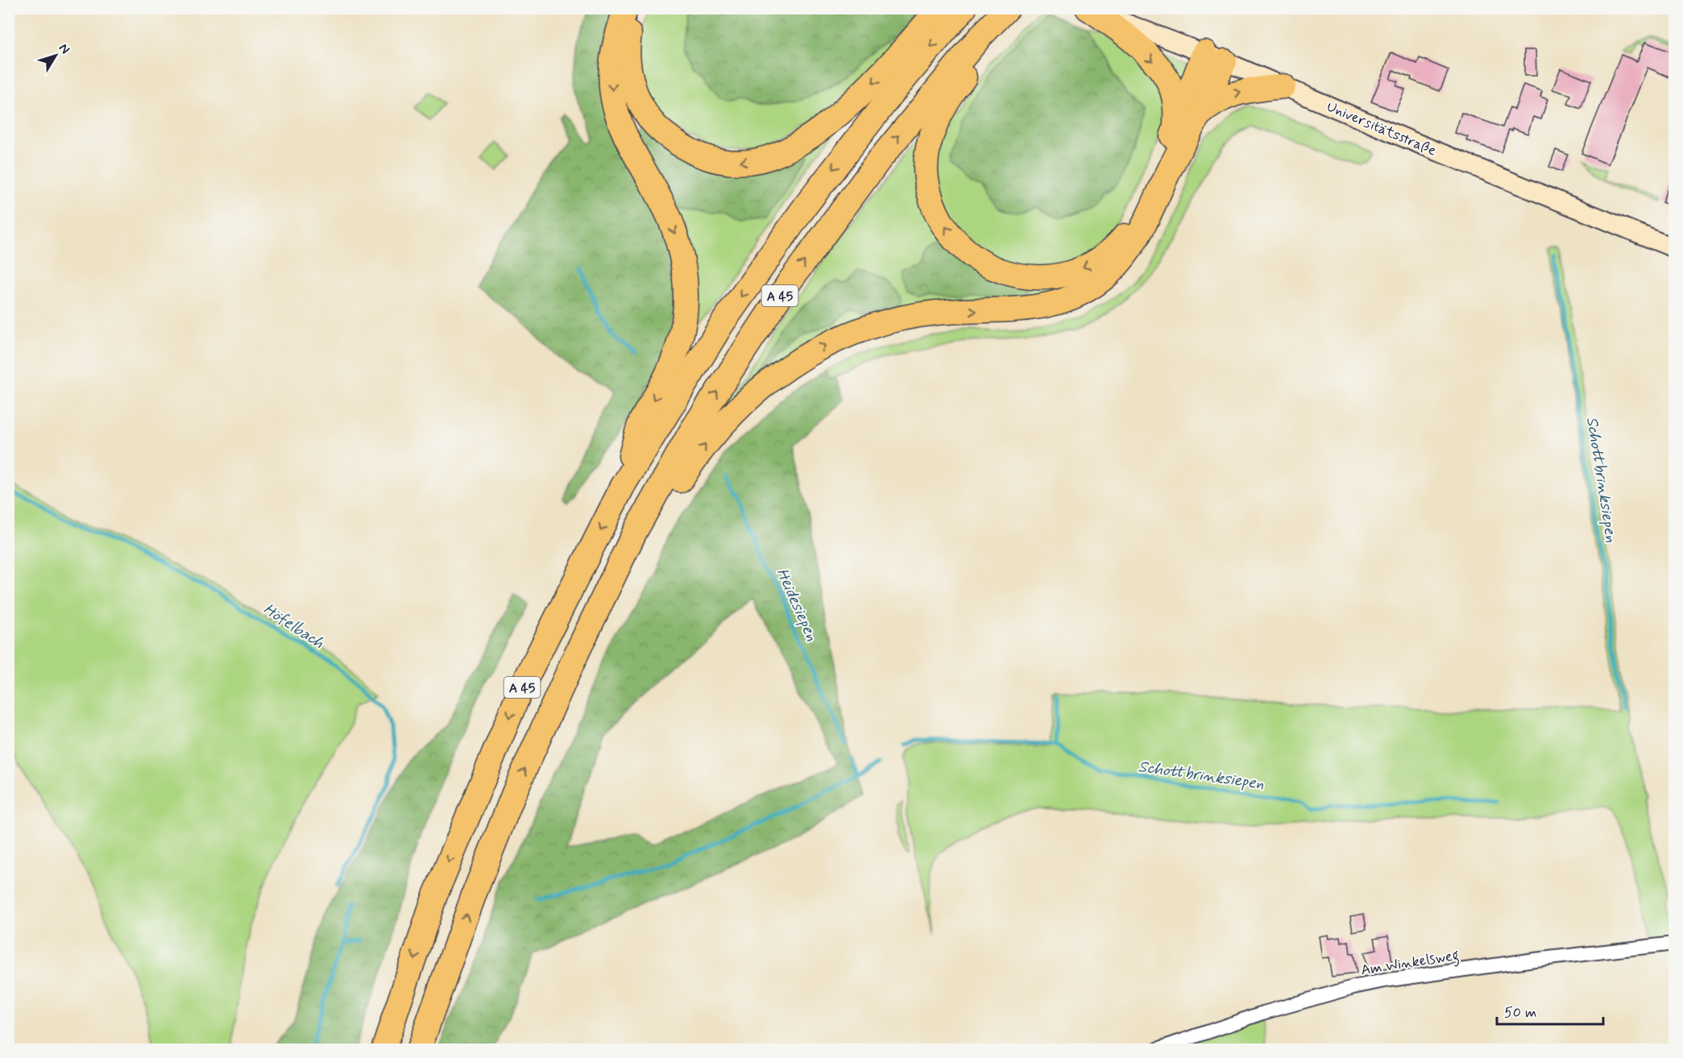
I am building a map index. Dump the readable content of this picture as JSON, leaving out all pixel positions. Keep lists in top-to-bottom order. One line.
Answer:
{"streets":{"highway":["A 45"],"main road":["Universitätsstraße"],"street":["Am Winkelsweg"]},"water":["Schottbrinksiepen","Heidesiepen","Höfelbach"],"scale_bar":"50 m","north":"top right"}
